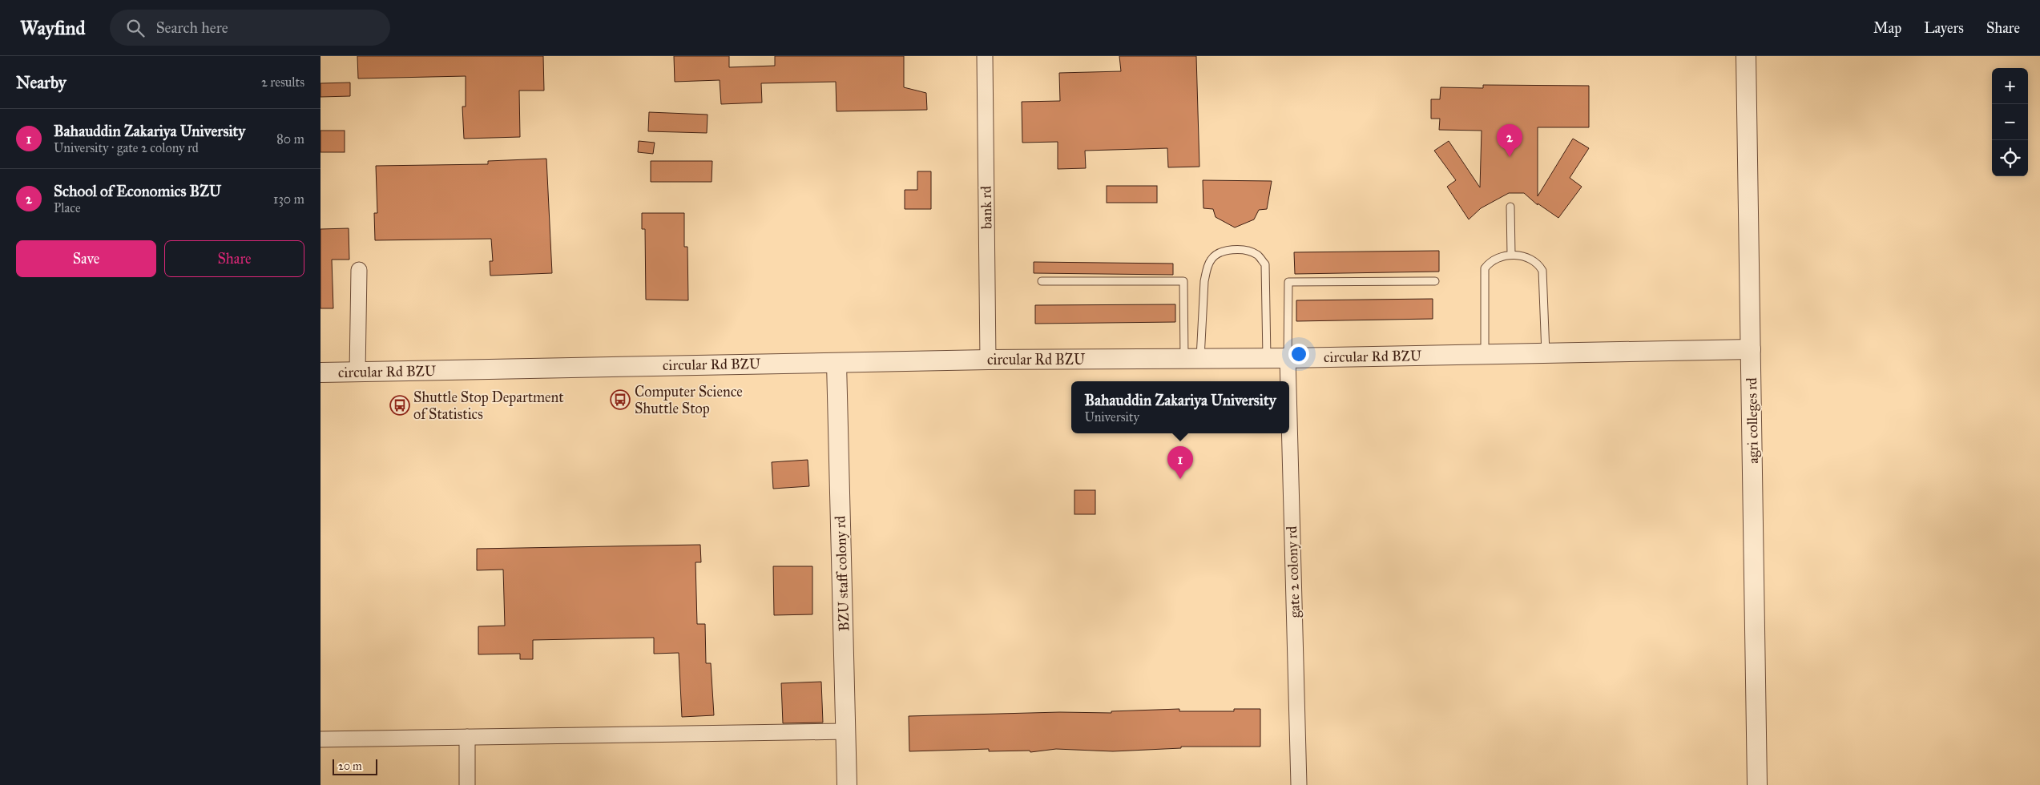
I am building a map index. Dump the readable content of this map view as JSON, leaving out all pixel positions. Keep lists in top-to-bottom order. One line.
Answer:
{"streets":{"street":["bank rd","circular Rd BZU","agri colleges rd","gate 2 colony rd","BZU staff colony rd"]},"crossings":[["bank rd","circular Rd BZU"],["circular Rd BZU","agri colleges rd"],["circular Rd BZU","gate 2 colony rd"],["circular Rd BZU","BZU staff colony rd"]],"places":{"bus stop":["Computer Science Shuttle Stop","Shuttle Stop Department of Statistics"]},"scale_bar":"20 m","page":{"header":"Wayfind","search":"Search here","nav":["Map","Layers","Share"],"heading":["Nearby","2 results"],"map_buttons":["+","−"],"list":[{"mark":"1","name":"Bahauddin Zakariya University","note":"University · gate 2 colony rd","value":"80 m"},{"mark":"2","name":"School of Economics BZU","note":"Place","value":"130 m"}],"pins":["2","1"],"buttons":["Save","Share"],"popup":["Bahauddin Zakariya University","University"],"scale":"20 m"}}
